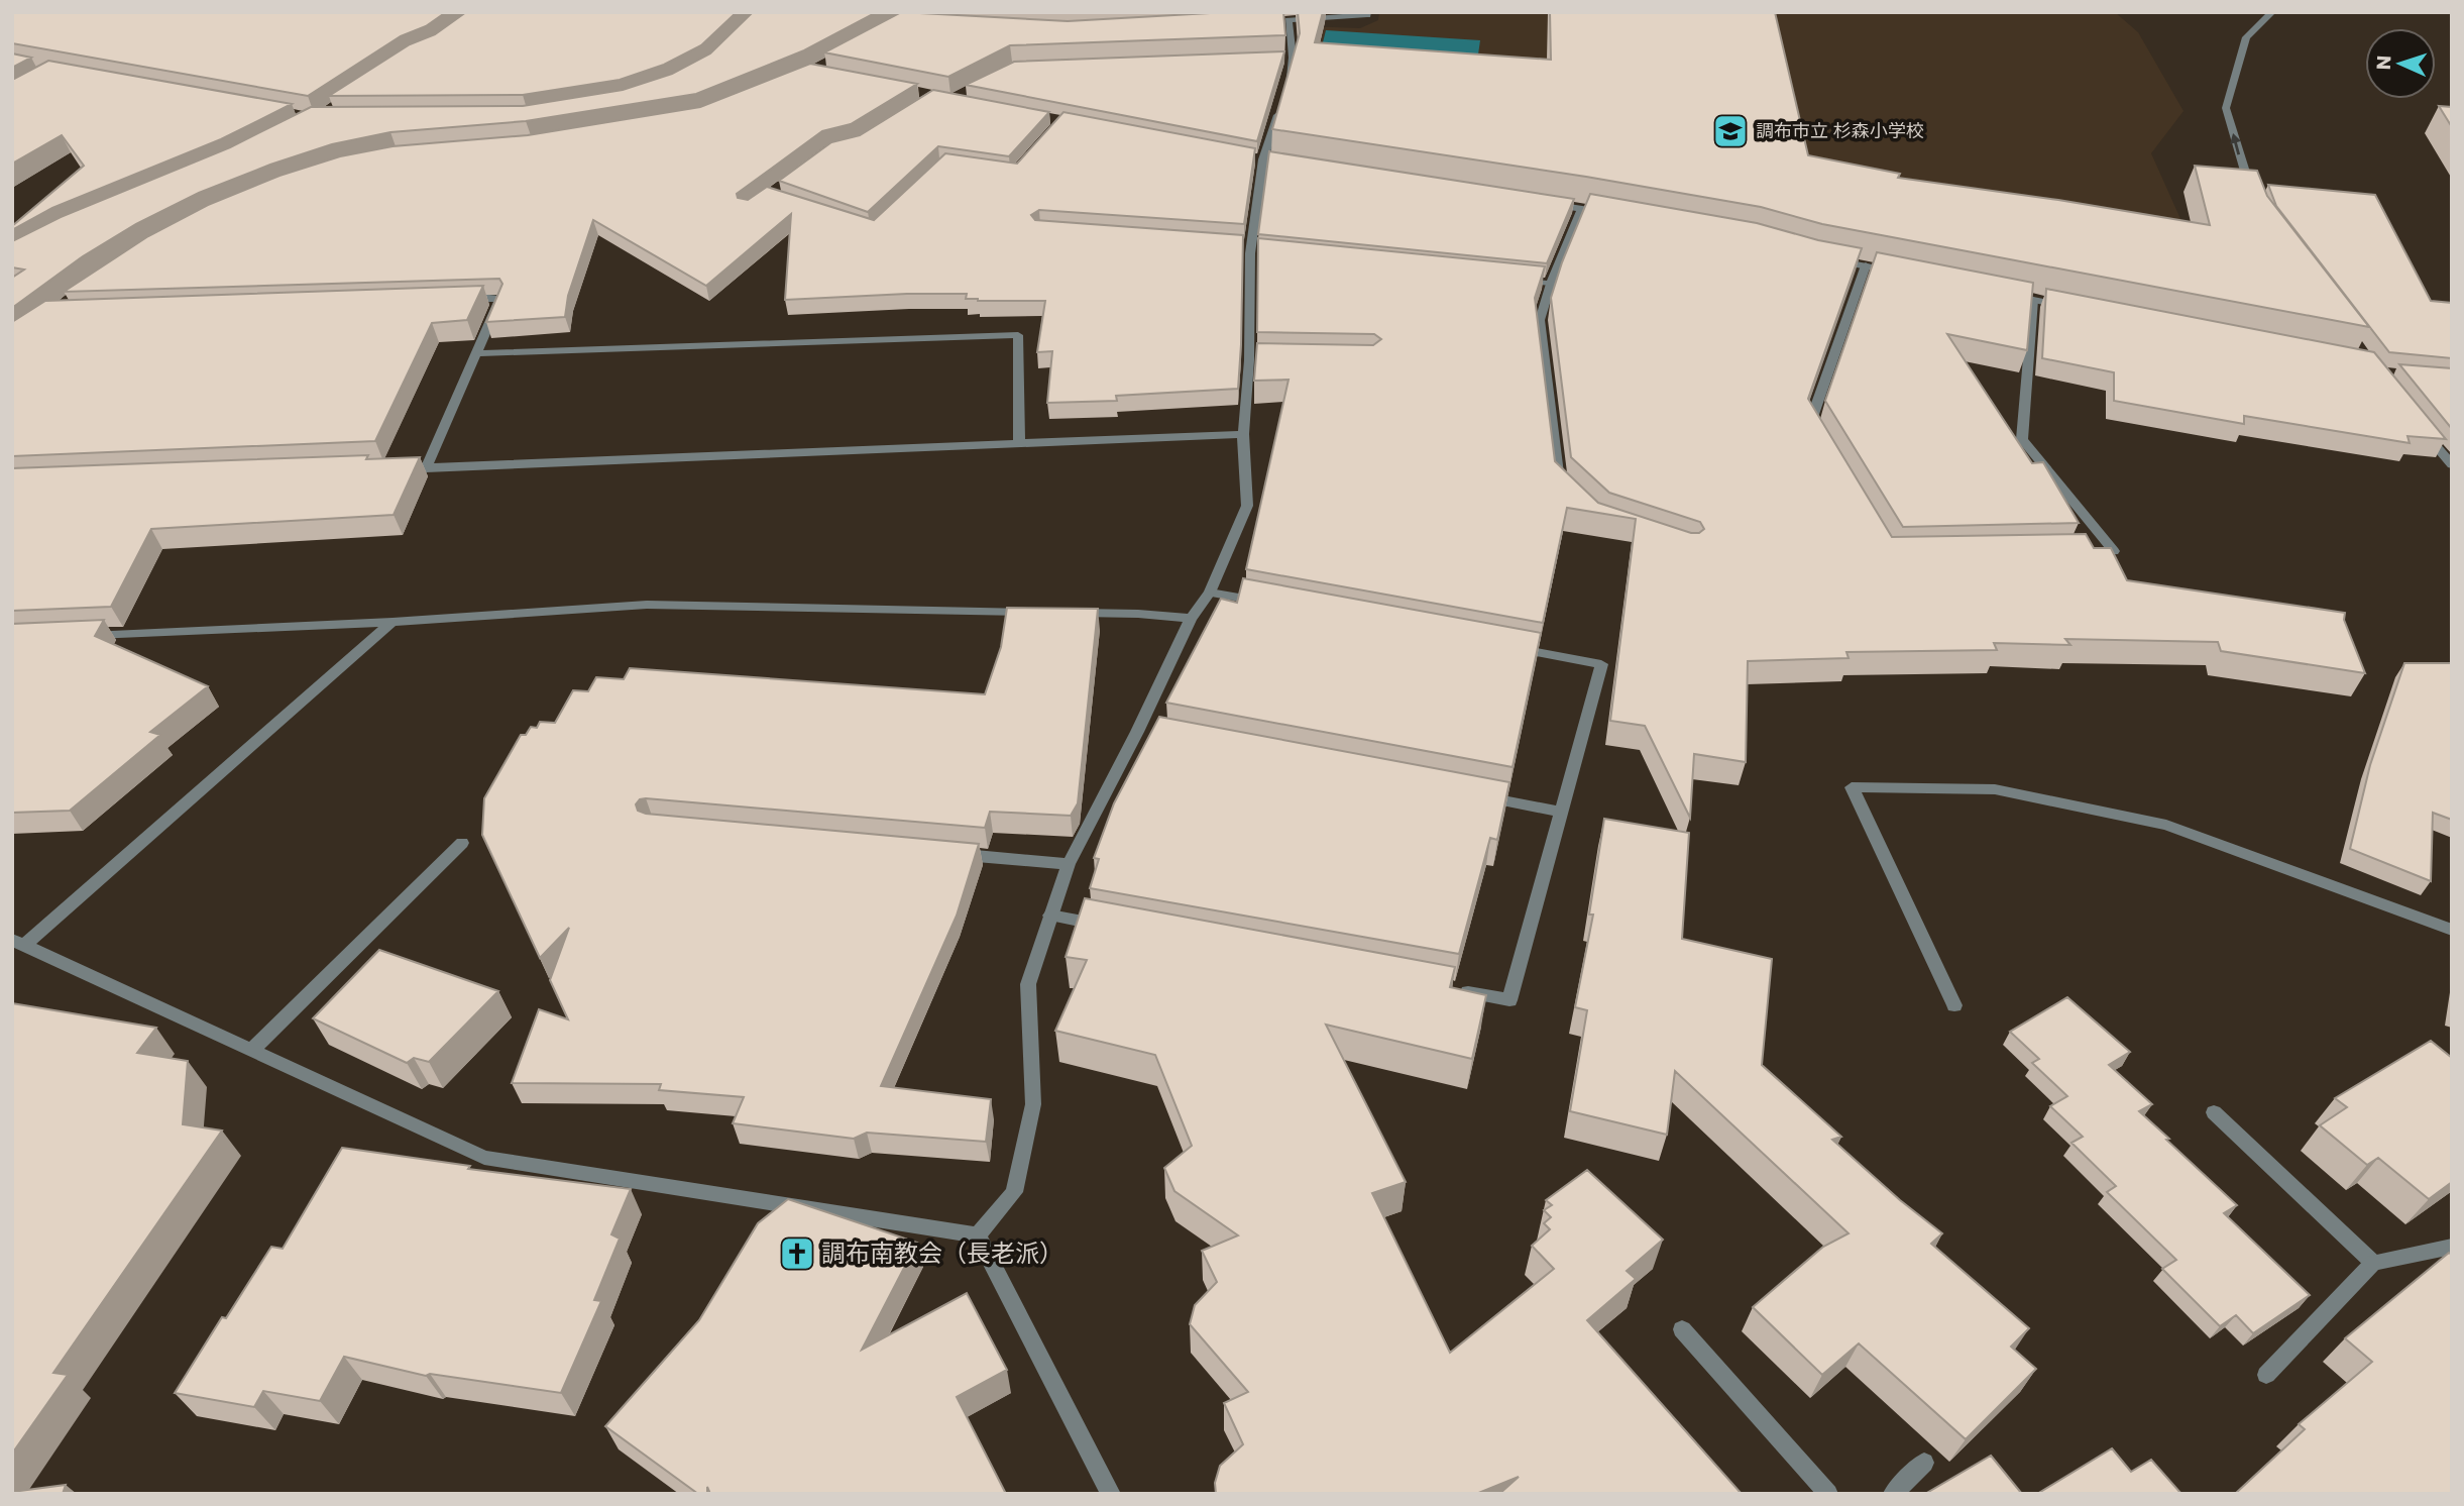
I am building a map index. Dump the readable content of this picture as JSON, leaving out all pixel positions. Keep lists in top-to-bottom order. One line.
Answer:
{"places":{"school or university":["調布市立 杉森小学校"],"church":["調布南教会（長老派）"]},"north":"left"}
